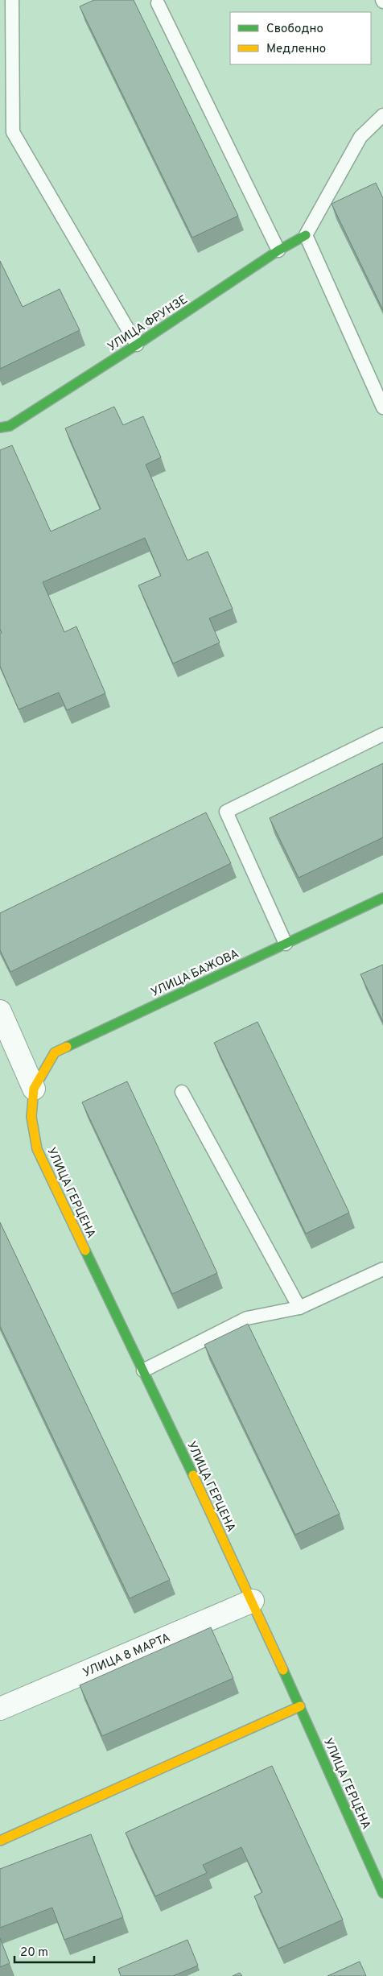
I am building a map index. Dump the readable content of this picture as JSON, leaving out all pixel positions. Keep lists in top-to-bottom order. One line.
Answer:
{"streets":{"street":["УЛИЦА ФРУНЗЕ","УЛИЦА БАЖОВА","УЛИЦА ГЕРЦЕНА","УЛИЦА 8 МАРТА"]},"crossings":[["УЛИЦА БАЖОВА","УЛИЦА ГЕРЦЕНА"],["УЛИЦА ГЕРЦЕНА","УЛИЦА 8 МАРТА"]],"legend":["Свободно","Медленно"],"scale_bar":"20 m"}
